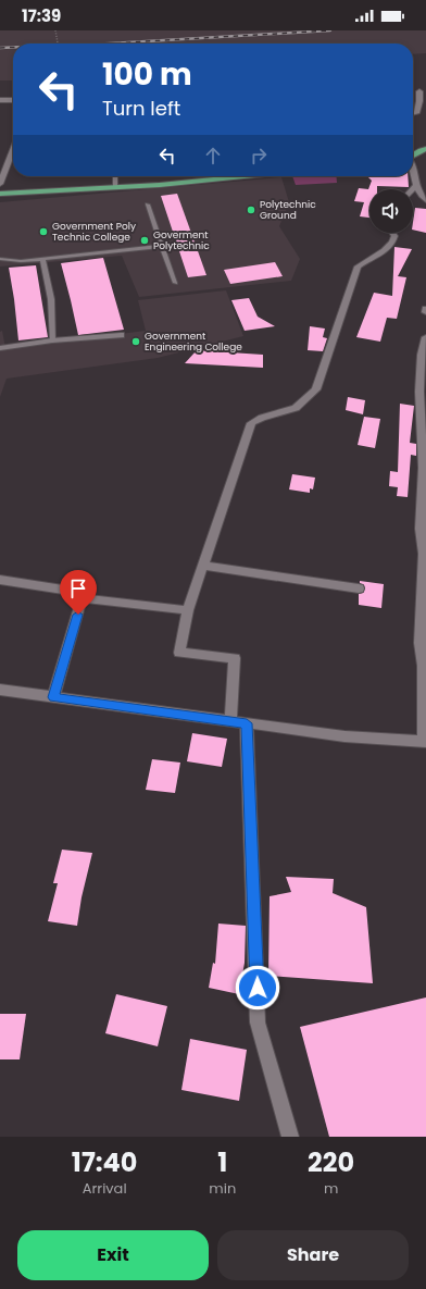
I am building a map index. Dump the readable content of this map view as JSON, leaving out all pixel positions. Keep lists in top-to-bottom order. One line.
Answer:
{"places":["Polytechnic Ground","Government Poly Technic College","Goverment Polytechnic","Government Engineering College"],"page":{"status":"17:39","turn":["100 m","Turn left"],"eta":["17:40","Arrival","1","min","220","m"],"buttons":["Exit","Share"]}}
